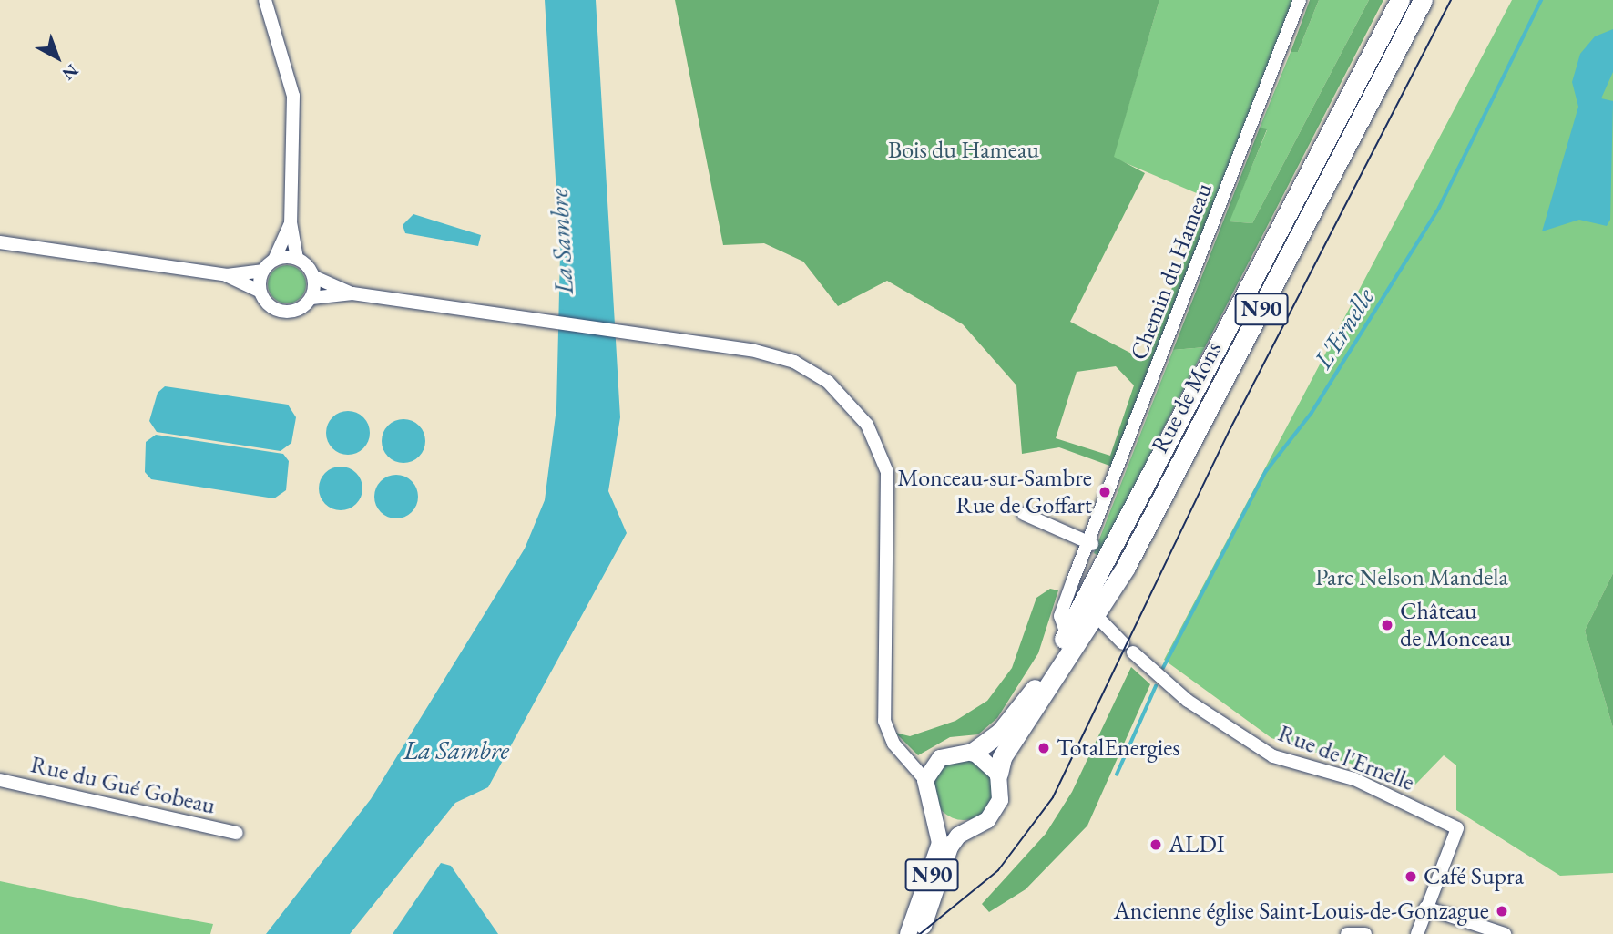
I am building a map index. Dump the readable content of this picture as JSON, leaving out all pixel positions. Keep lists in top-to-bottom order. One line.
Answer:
{"streets":{"highway":["N90","Rue de Mons"],"street":["Chemin du Hameau","Rue de l'Ernelle","Rue du Gué Gobeau"]},"crossings":[["Chemin du Hameau","Rue de Mons"],["N90","Rue de Mons"],["Rue de Mons","Rue de l'Ernelle"]],"water":["La Sambre","L'Ernelle"],"parks":["Bois du Hameau","Parc Nelson Mandela"],"places":["Monceau-sur-Sambre Rue de Goffart","Château de Monceau","TotalEnergies","ALDI","Café Supra","Ancienne église Saint-Louis-de-Gonzague"],"north":"bottom right"}
